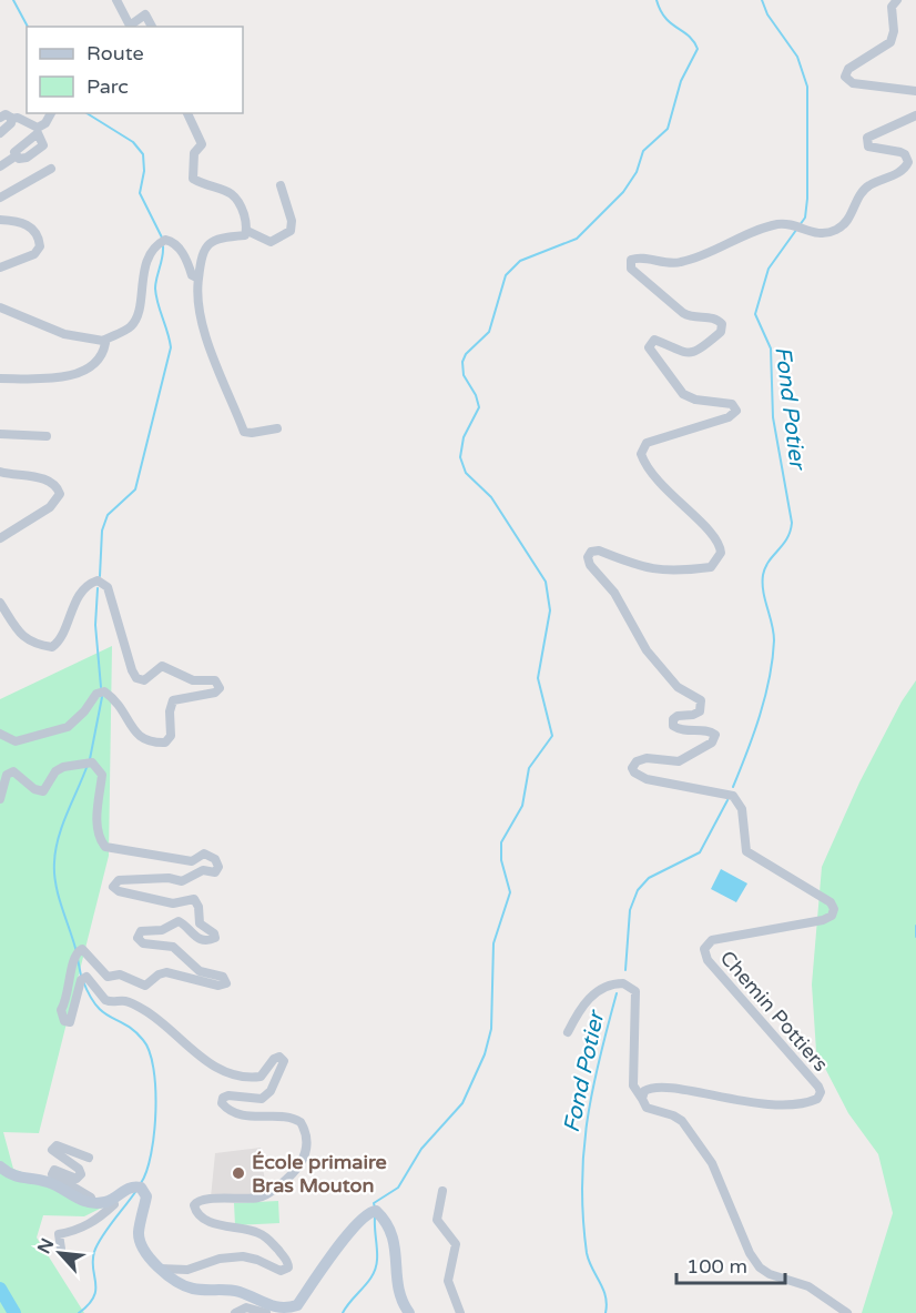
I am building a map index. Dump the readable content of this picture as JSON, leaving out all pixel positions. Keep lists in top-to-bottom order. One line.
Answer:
{"streets":{"street":["Chemin Pottiers"]},"water":["Fond Potier"],"places":["École primaire Bras Mouton"],"legend":["Route","Parc"],"scale_bar":"100 m","north":"top left"}
